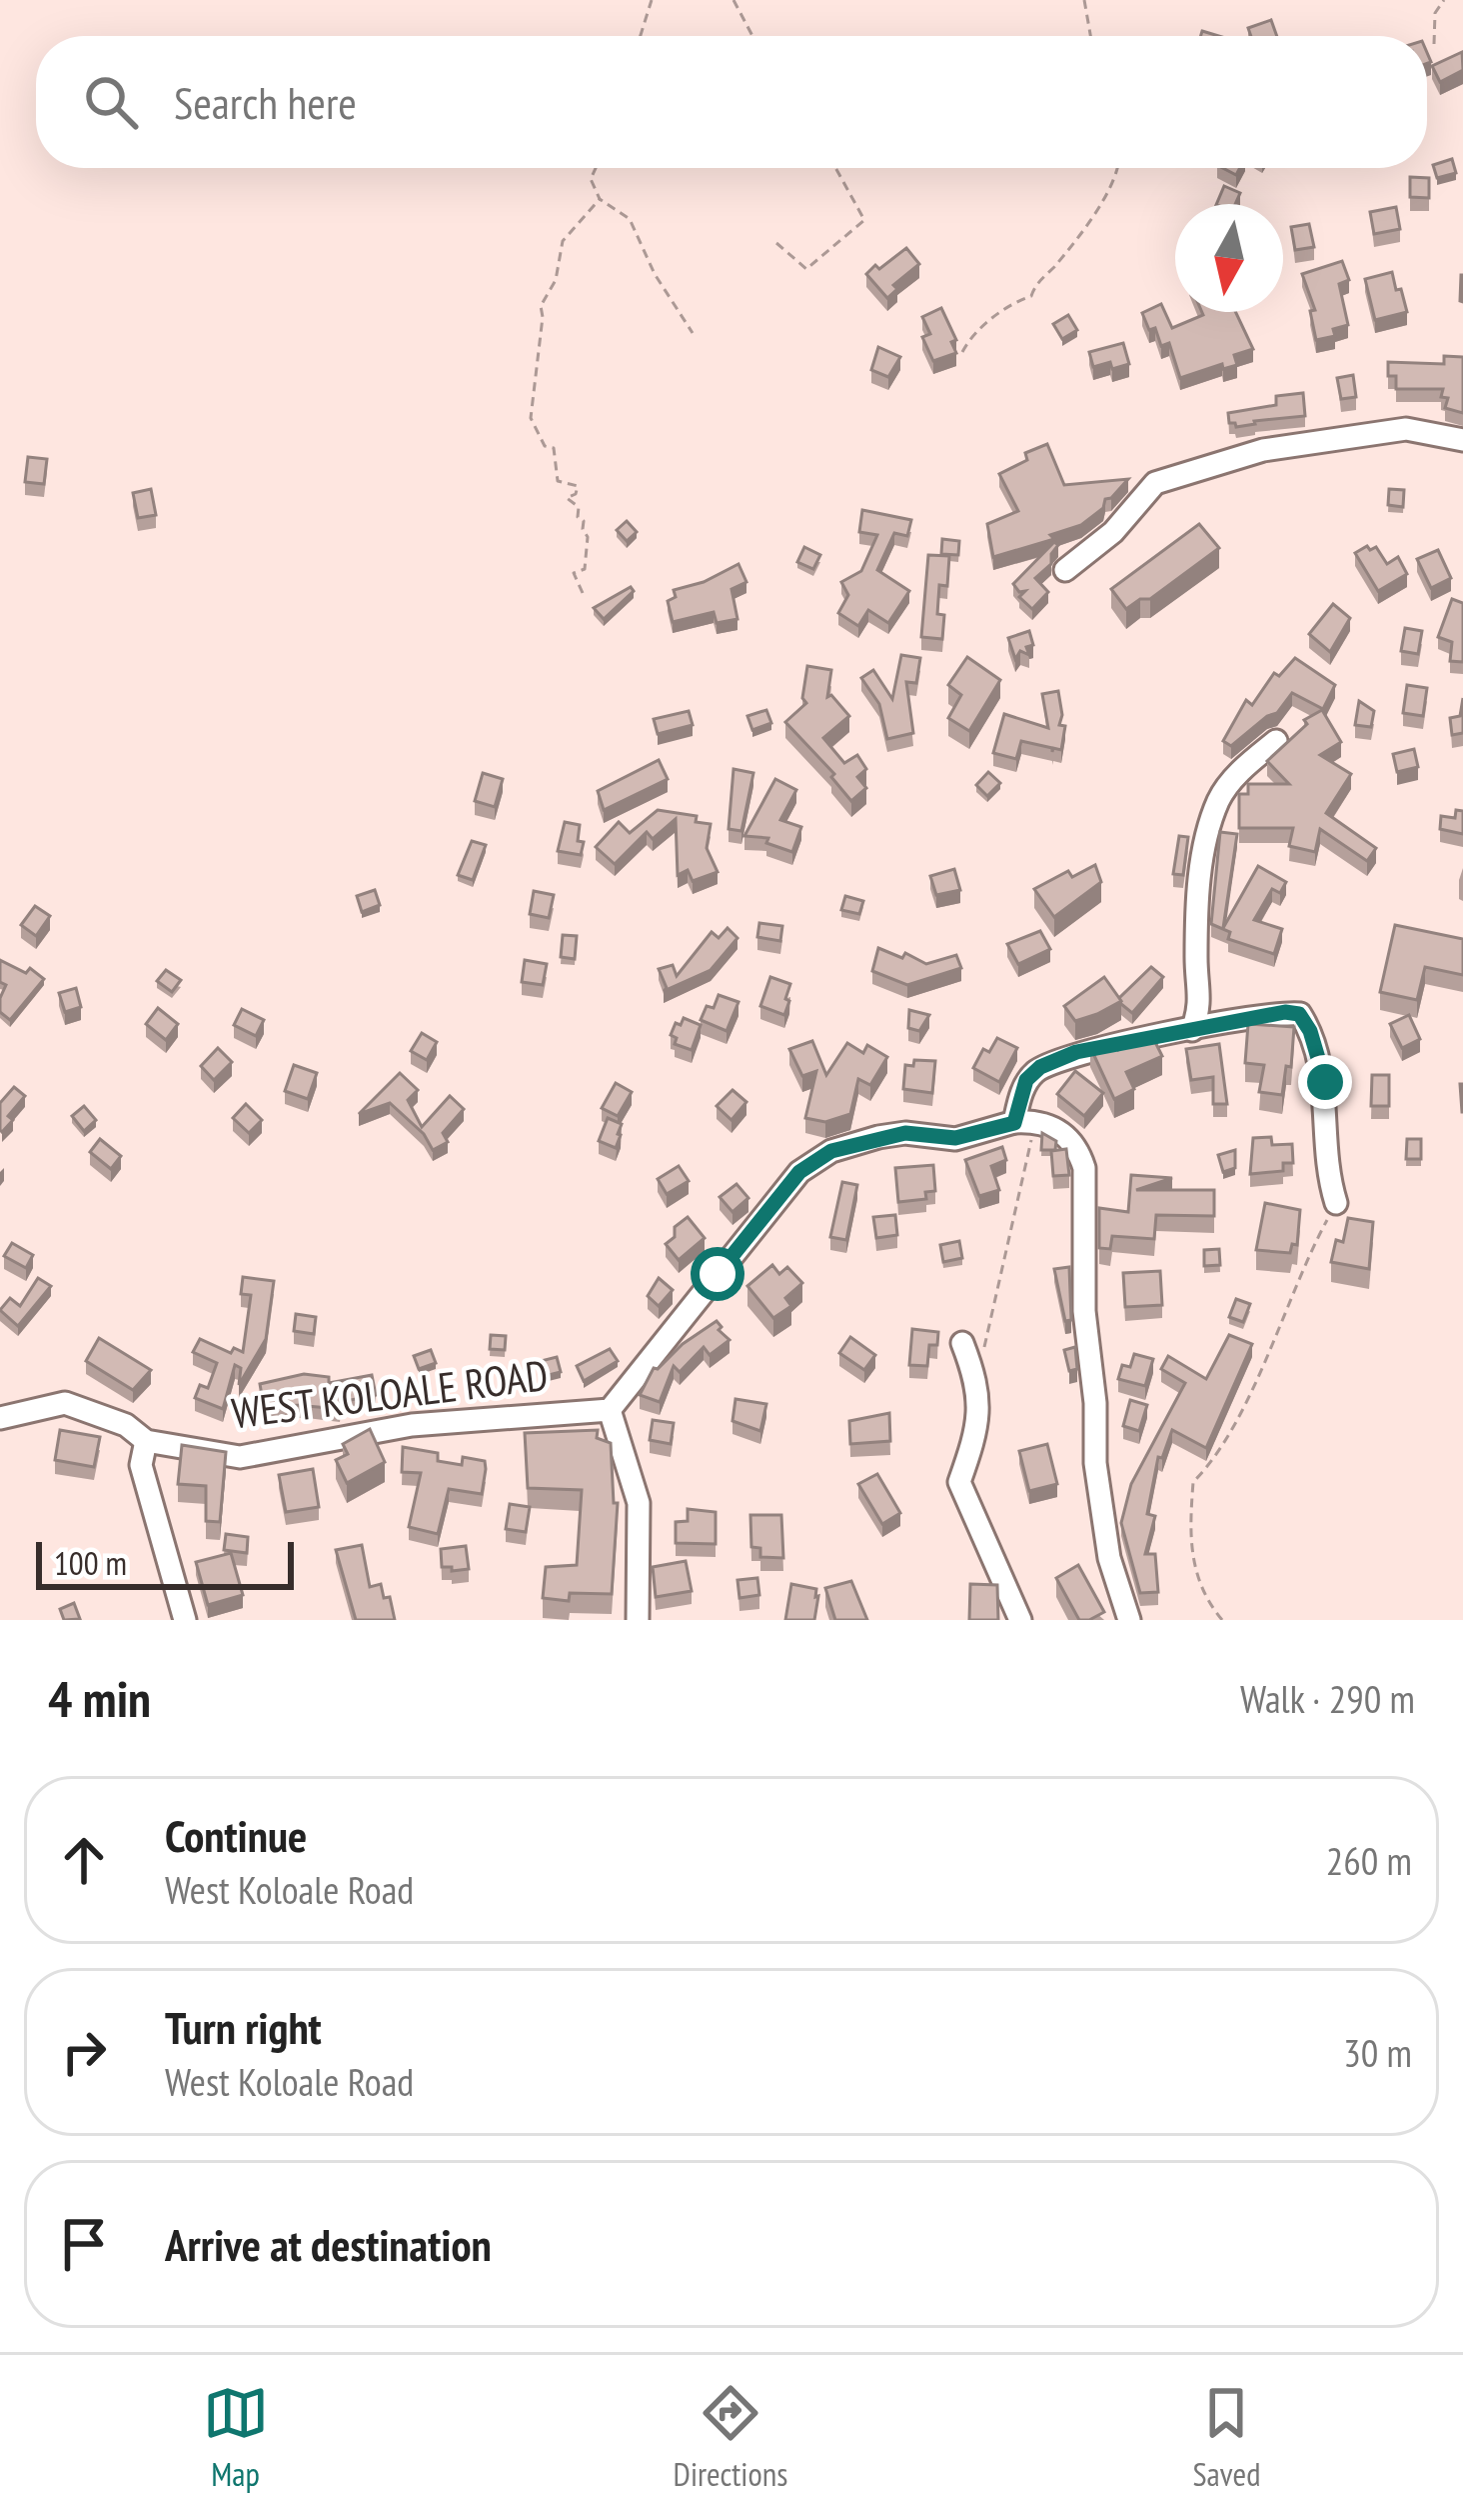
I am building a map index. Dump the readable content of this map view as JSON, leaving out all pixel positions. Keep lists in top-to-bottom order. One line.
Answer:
{"streets":{"street":["WEST KOLOALE ROAD"]},"scale_bar":"100 m","north":"bottom","page":{"search":"Search here","scale":"100 m","heading":["4 min","Walk · 290 m"],"list":[["Continue","West Koloale Road","260 m"],["Turn right","West Koloale Road","30 m"],"Arrive at destination"],"nav":["Map","Directions","Saved"]}}
